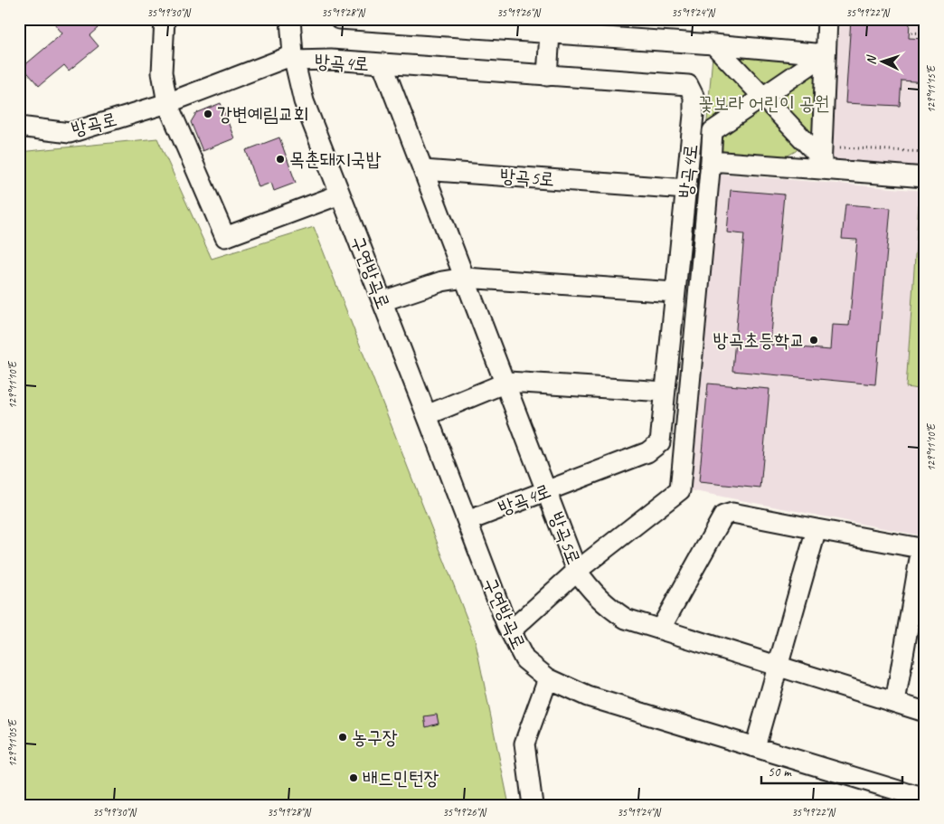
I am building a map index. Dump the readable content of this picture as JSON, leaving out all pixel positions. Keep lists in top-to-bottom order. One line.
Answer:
{"streets":{"street":["방곡4로","방곡로","방곡5로","구연방곡로"]},"crossings":[["방곡4로","방곡로"],["방곡4로","방곡5로"],["방곡4로","구연방곡로"],["방곡로","구연방곡로"]],"parks":["꽃보라 어린이 공원"],"places":["강변예림교회","목촌돼지국밥","방곡초등학교","농구장","배드민턴장"],"scale_bar":"50 m","north":"left","coordinates":["35°19'30\"N","35°19'28\"N","35°19'26\"N","35°19'24\"N","35°19'22\"N","129°11'15\"E","129°11'10\"E","129°11'05\"E"]}
